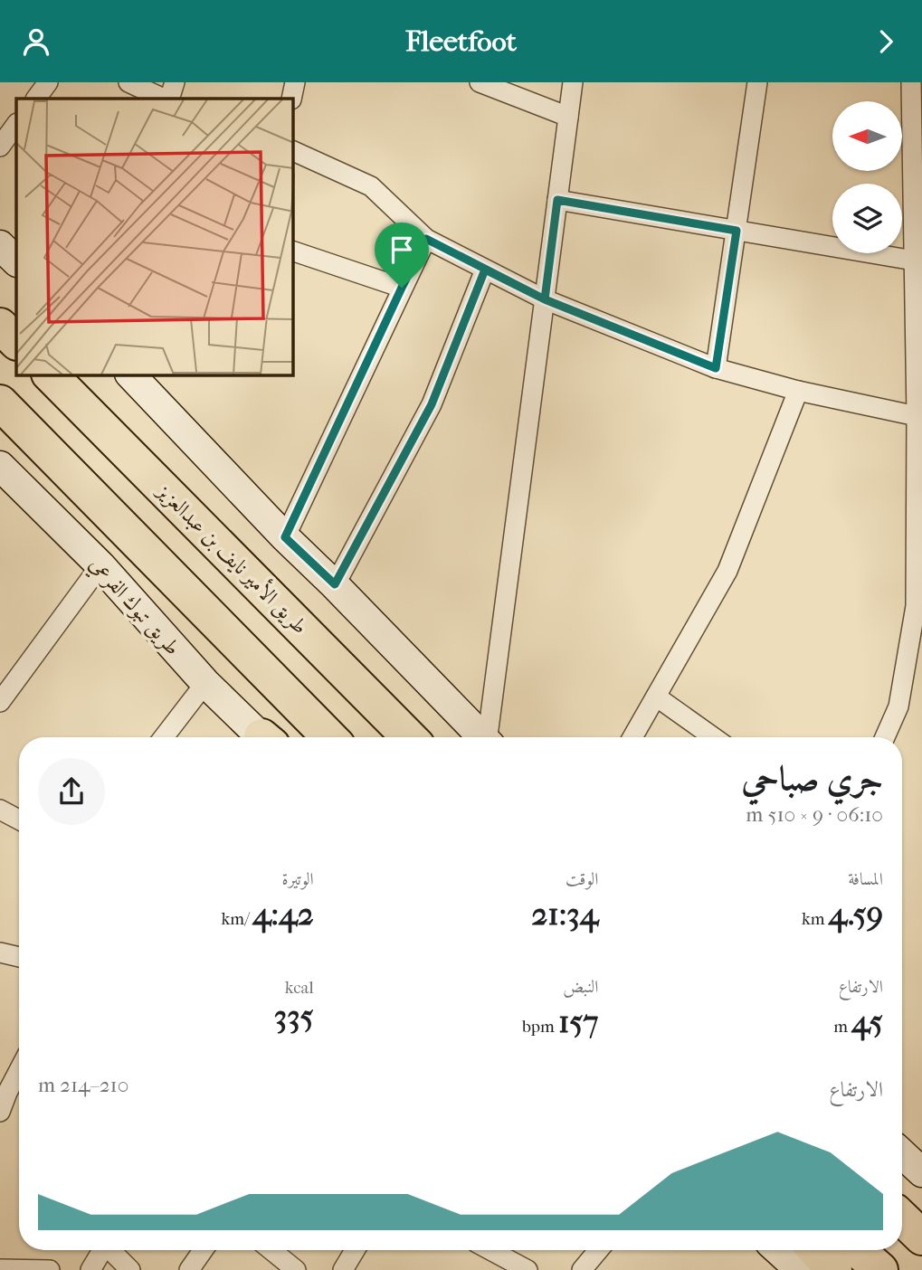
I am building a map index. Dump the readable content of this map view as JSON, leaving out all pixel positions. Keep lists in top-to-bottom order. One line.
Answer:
{"streets":{"highway":["طريق الأمير نايف بن عبدالعزيز"],"main road":["طريق تبوك الفرعي"]},"north":"left","page":{"header":"Fleetfoot","heading":["جري صباحي","06:10 · 9 × 510 m"],"stats":[["المسافة","4.59 km"],["الوقت","21:34"],["الوتيرة","4:42 /km"],["الارتفاع","45 m"],["النبض","157 bpm"],["kcal","335"]],"chart":["الارتفاع","210–214 m"]}}
